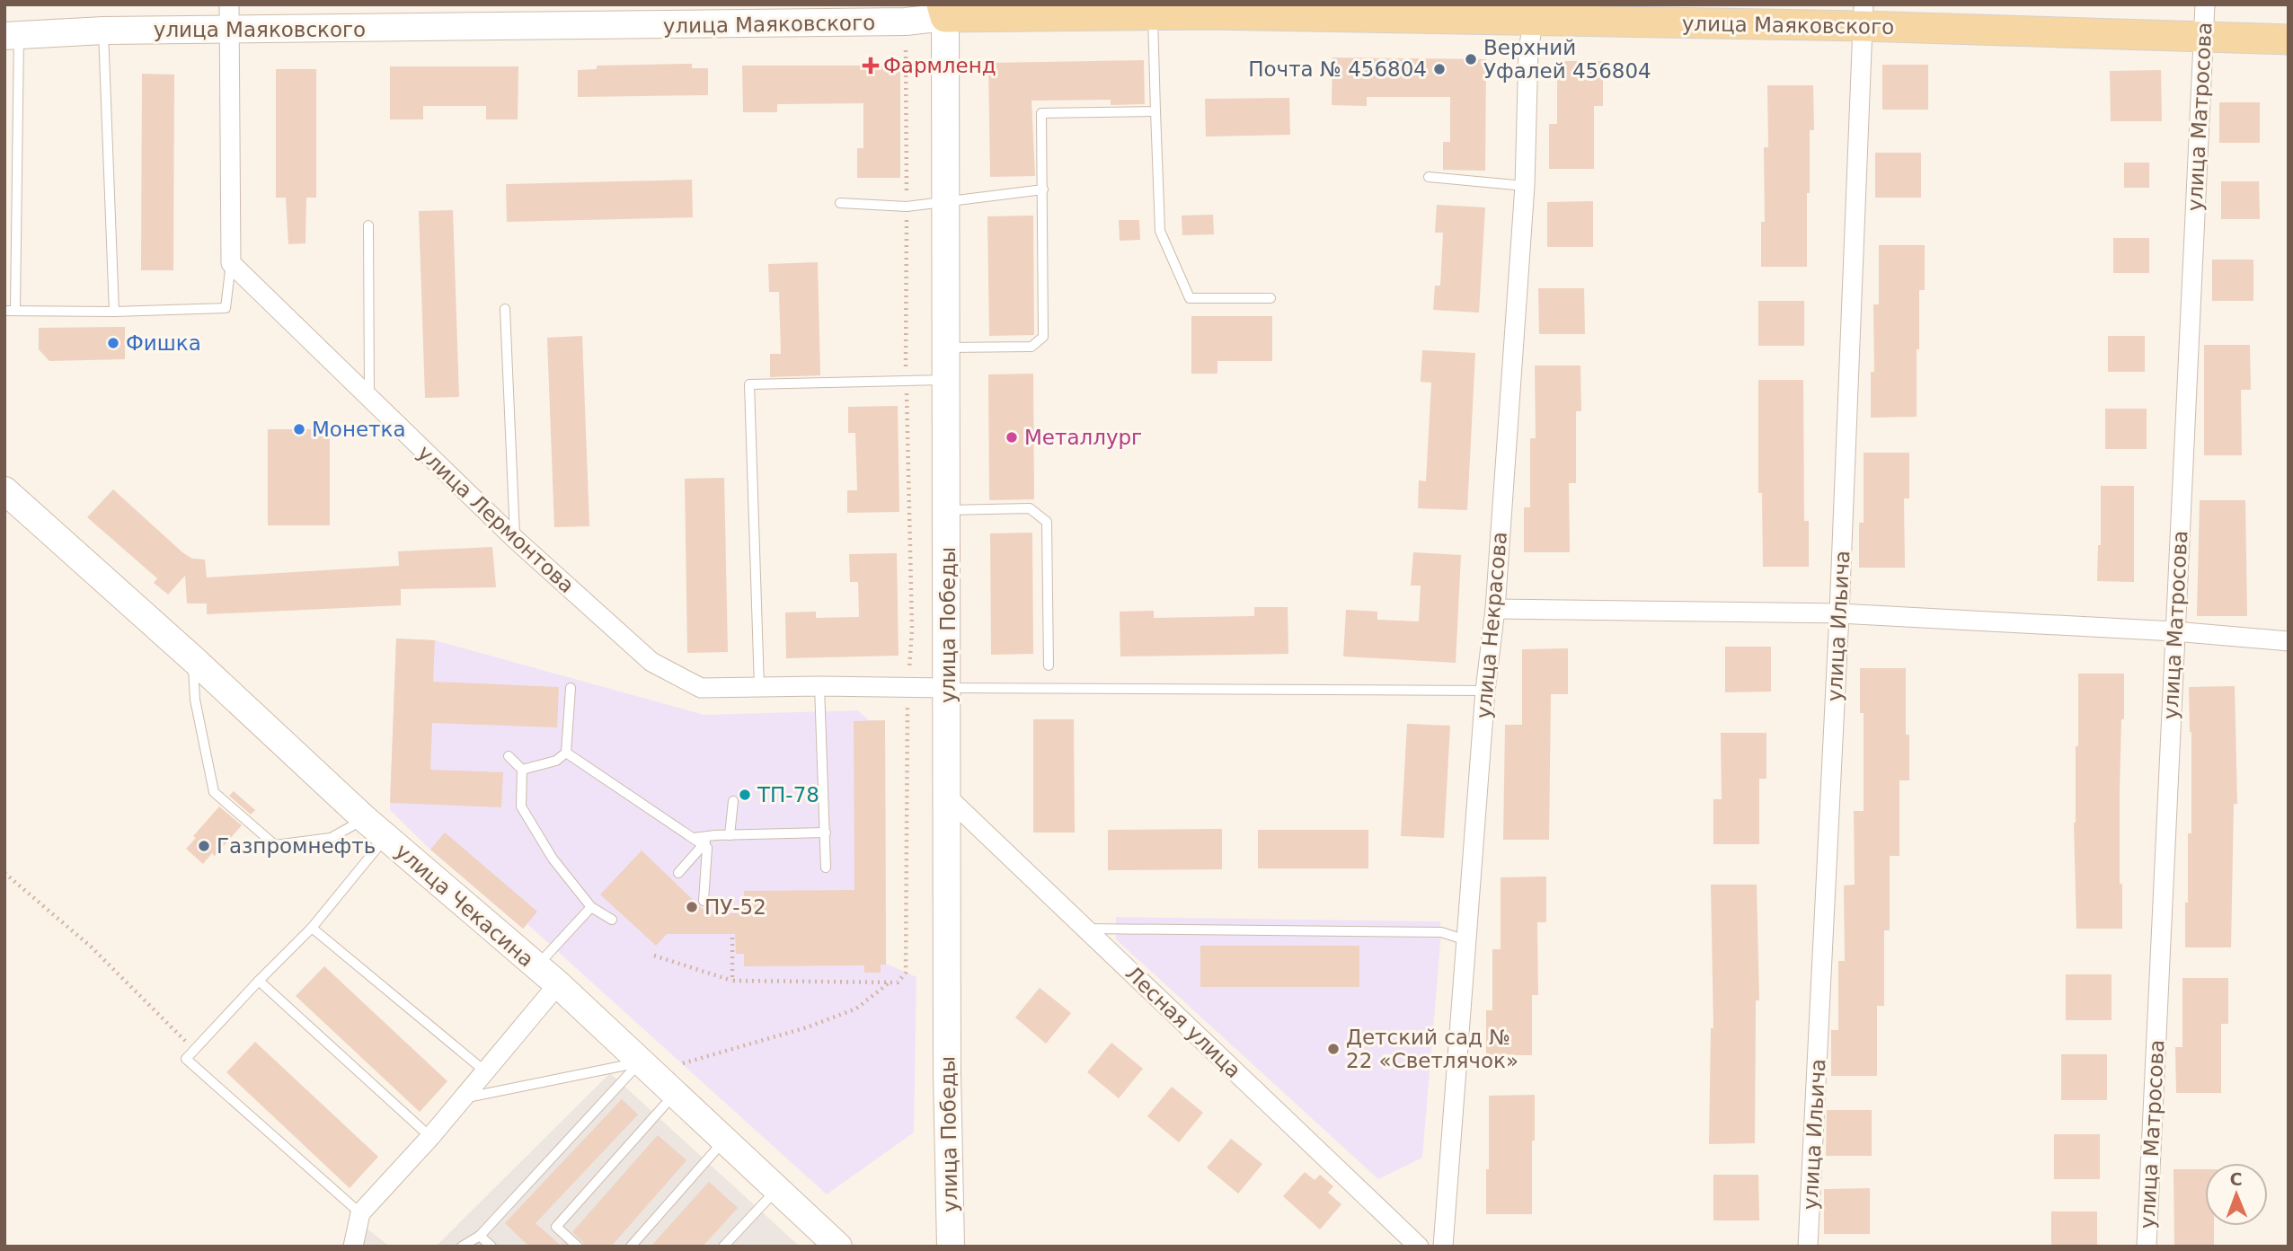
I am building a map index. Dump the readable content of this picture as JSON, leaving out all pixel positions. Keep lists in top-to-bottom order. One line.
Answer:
{"streets":{"main road":["улица Маяковского"],"street":["улица Матросова","улица Лермонтова","улица Победы","улица Некрасова","улица Ильича","улица Чекасина","Лесная улица"]},"crossings":[["улица Маяковского","улица Матросова"],["улица Маяковского","улица Победы"],["улица Маяковского","улица Некрасова"],["улица Маяковского","улица Ильича"],["улица Лермонтова","улица Победы"],["улица Победы","Лесная улица"]],"places":{"other":["Верхний Уфалей 456804","Почта № 456804","Фишка","Монетка","Металлург","ТП-78","Газпромнефть","ПУ-52","Детский сад № 22 «Светлячок»"],"health":["Фармленд"]},"north":"top"}
